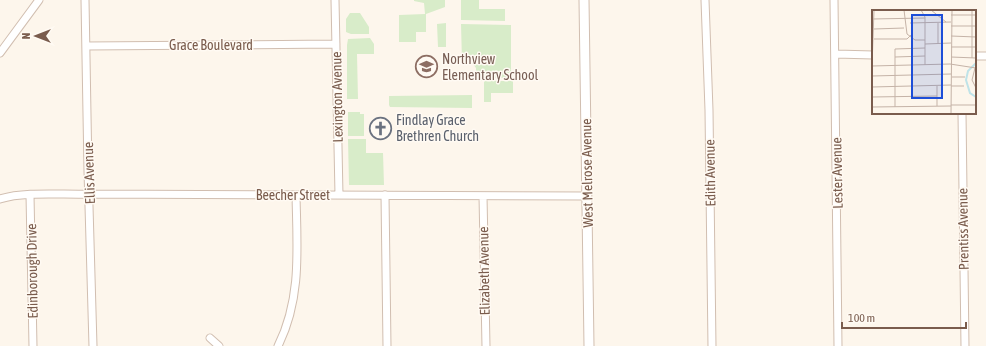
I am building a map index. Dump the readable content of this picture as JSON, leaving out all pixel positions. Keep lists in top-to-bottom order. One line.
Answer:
{"streets":{"street":["Grace Boulevard","Lexington Avenue","Ellis Avenue","West Melrose Avenue","Edith Avenue","Lester Avenue","Beecher Street","Prentiss Avenue","Edinborough Drive","Elizabeth Avenue"]},"crossings":[["Grace Boulevard","Lexington Avenue"],["Grace Boulevard","Ellis Avenue"],["Lexington Avenue","Beecher Street"],["Ellis Avenue","Beecher Street"],["West Melrose Avenue","Beecher Street"],["Beecher Street","Edinborough Drive"],["Beecher Street","Elizabeth Avenue"]],"places":{"school or university":["Northview Elementary School"],"church":["Findlay Grace Brethren Church"]},"scale_bar":"100 m","north":"left"}
